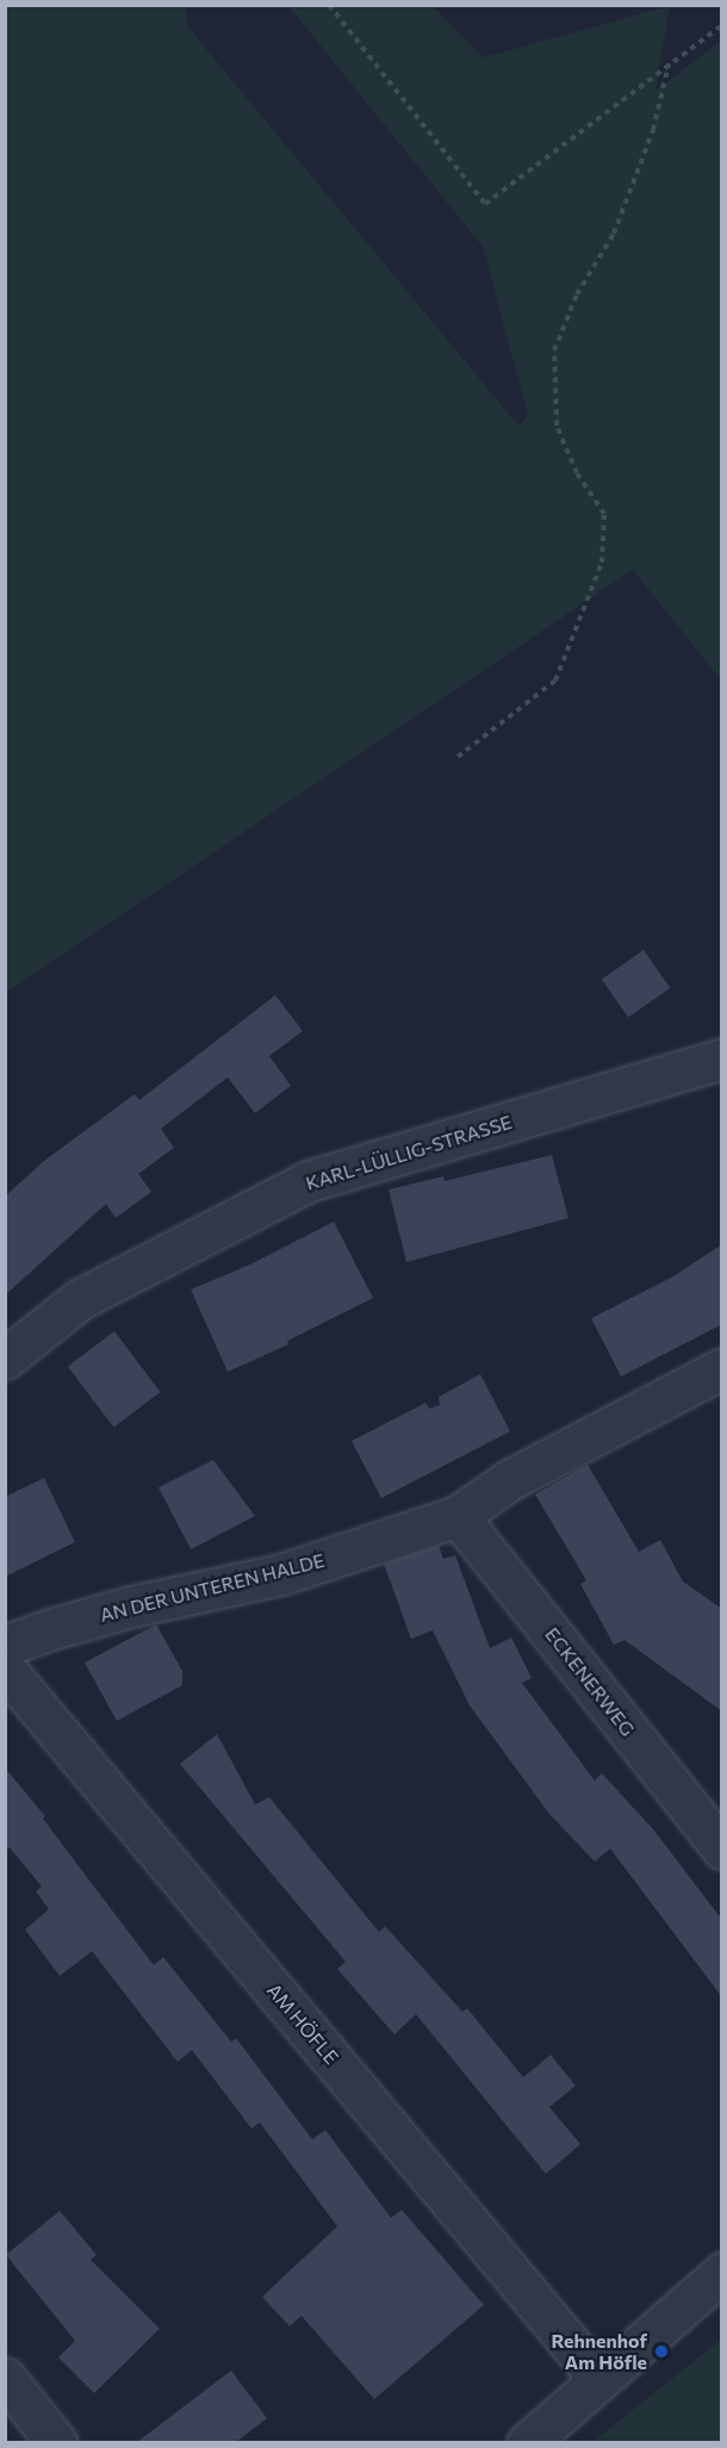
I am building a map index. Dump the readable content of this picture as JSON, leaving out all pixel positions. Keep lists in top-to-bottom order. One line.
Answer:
{"streets":{"street":["KARL-LÜLLIG-STRASSE","AN DER UNTEREN HALDE","ECKENERWEG","AM HÖFLE"]},"crossings":[["AN DER UNTEREN HALDE","ECKENERWEG"]],"places":["Rehnenhof Am Höfle"]}
